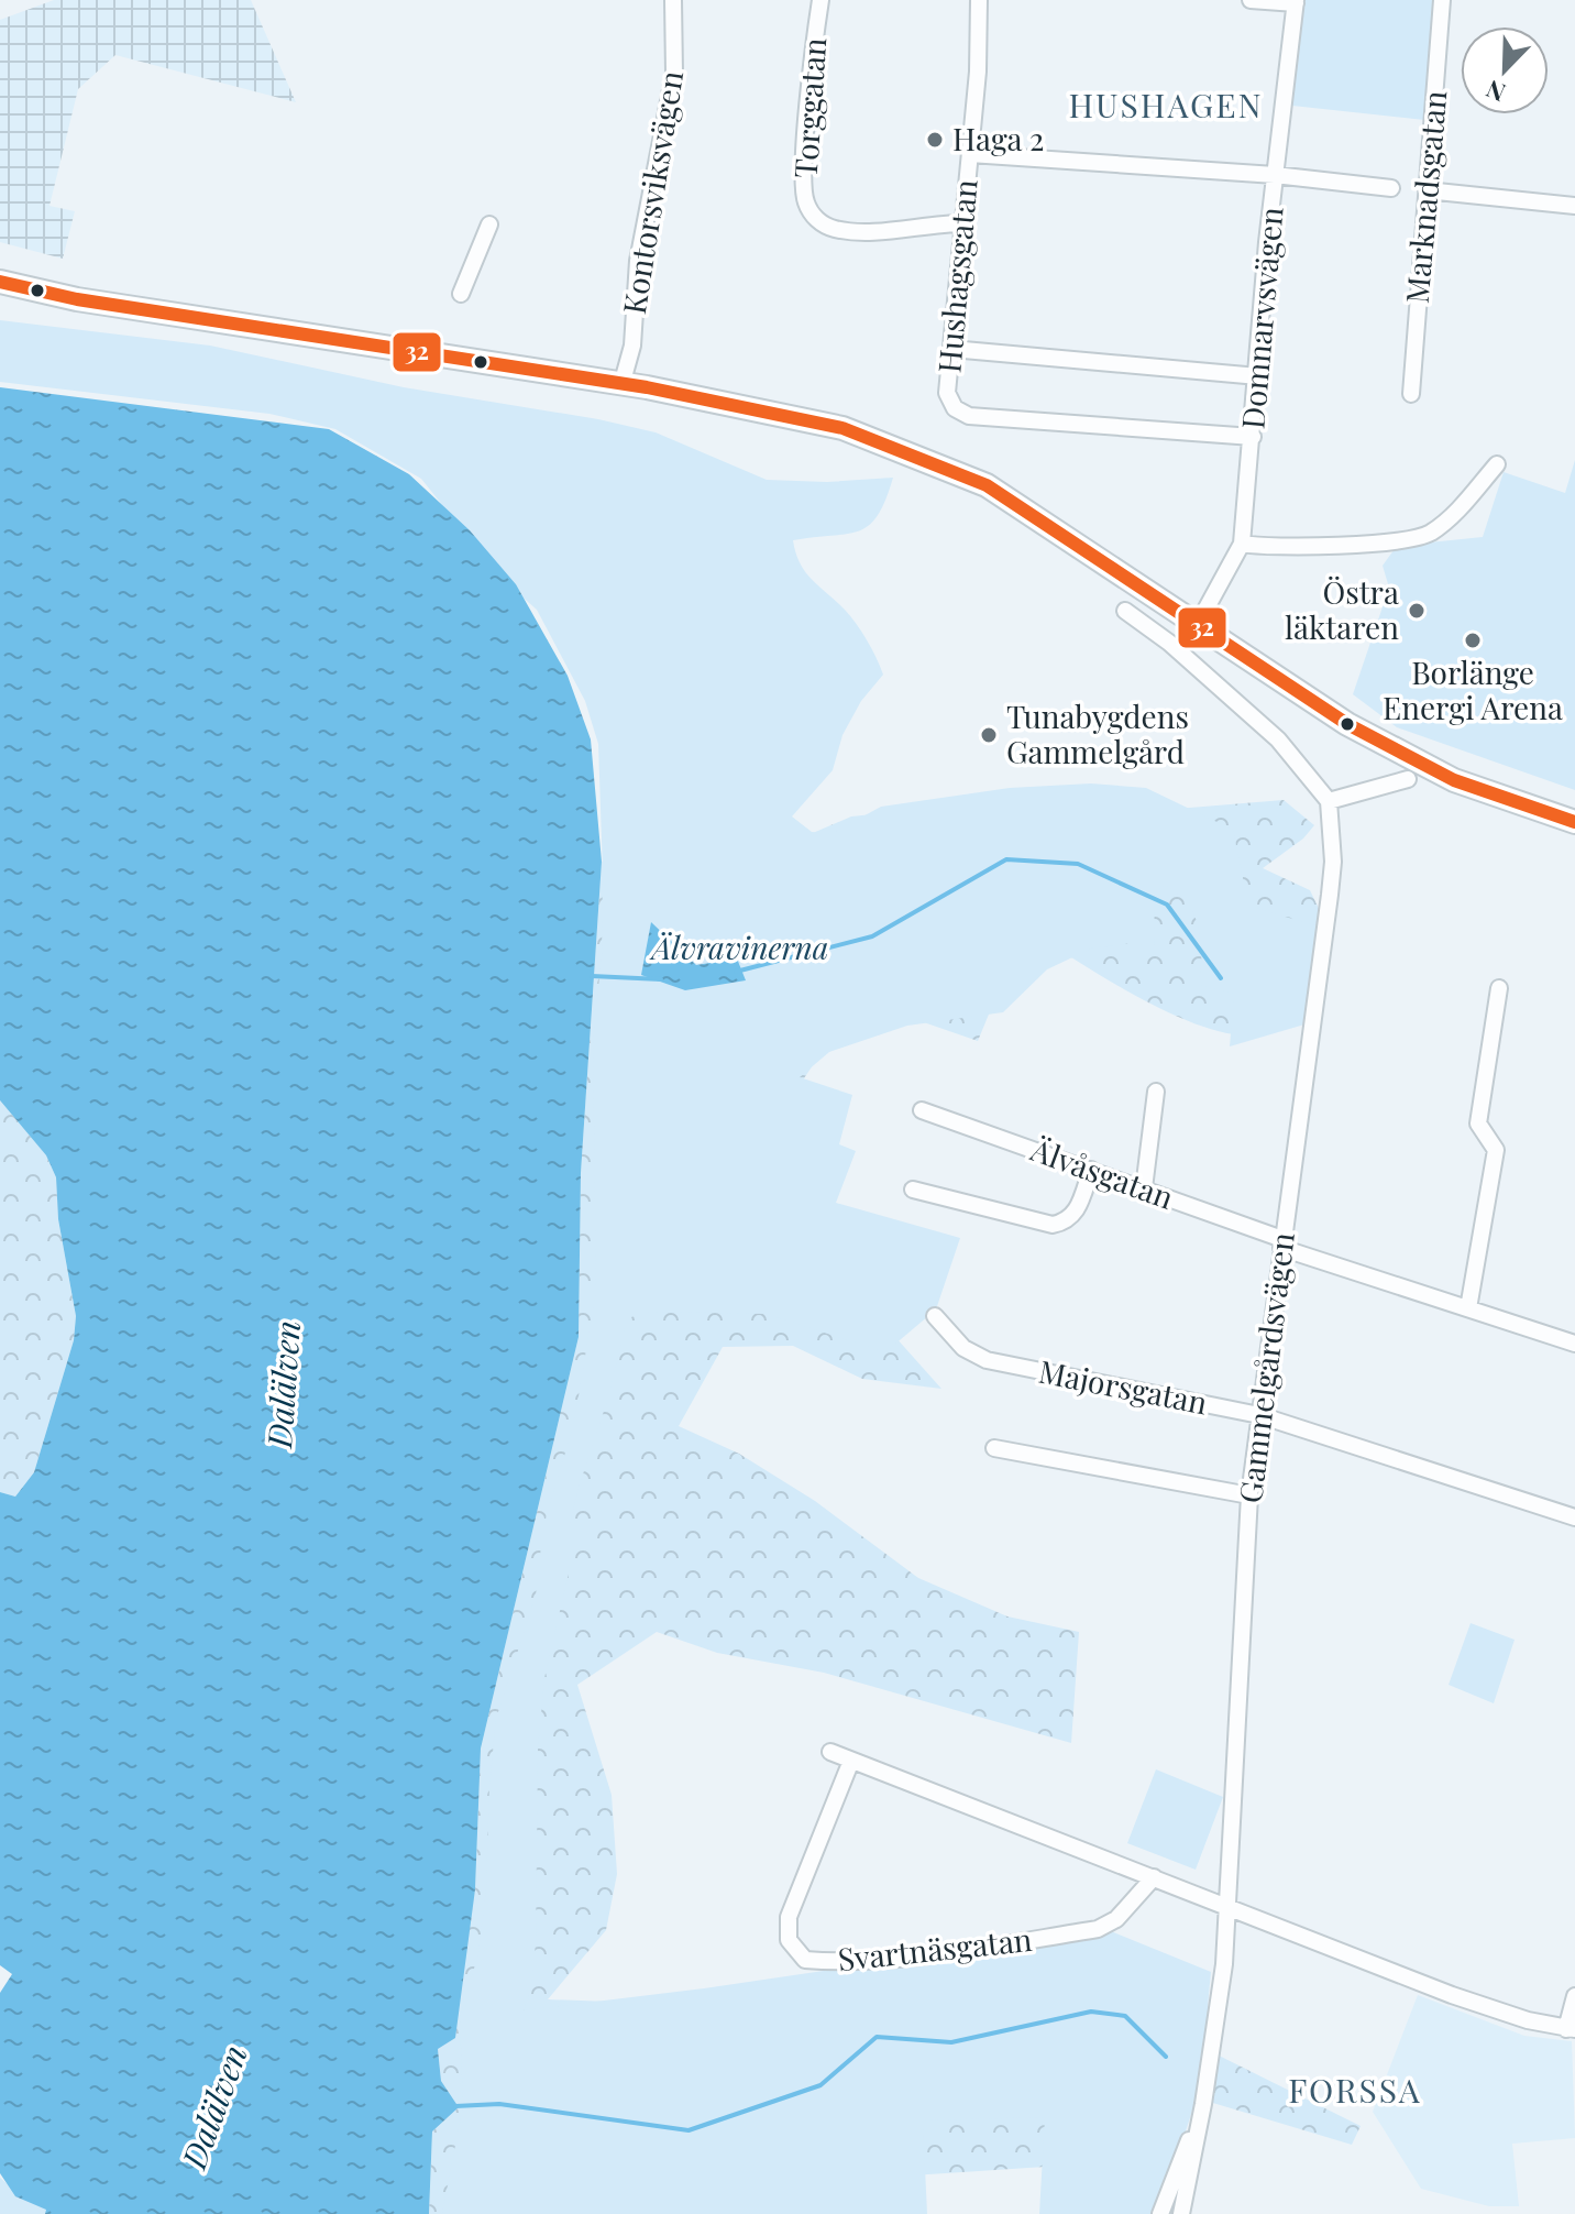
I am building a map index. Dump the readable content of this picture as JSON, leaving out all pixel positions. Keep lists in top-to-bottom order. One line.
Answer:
{"streets":{"street":["Torggatan","Kontorsviksvägen","Marknadsgatan","Hushagsgatan","Domnarvsvägen","Älvåsgatan","Gammelgårdsvägen","Majorsgatan","Svartnäsgatan"]},"crossings":[["Torggatan","Hushagsgatan"],["Hushagsgatan","Domnarvsvägen"],["Älvåsgatan","Gammelgårdsvägen"],["Gammelgårdsvägen","Majorsgatan"]],"districts":["HUSHAGEN","FORSSA"],"water":["Dalälven"],"parks":["Älvravinerna"],"places":["Haga 2","Östra läktaren","Borlänge Energi Arena","Tunabygdens Gammelgård"],"lines":["transit line 32"],"north":"bottom left"}
